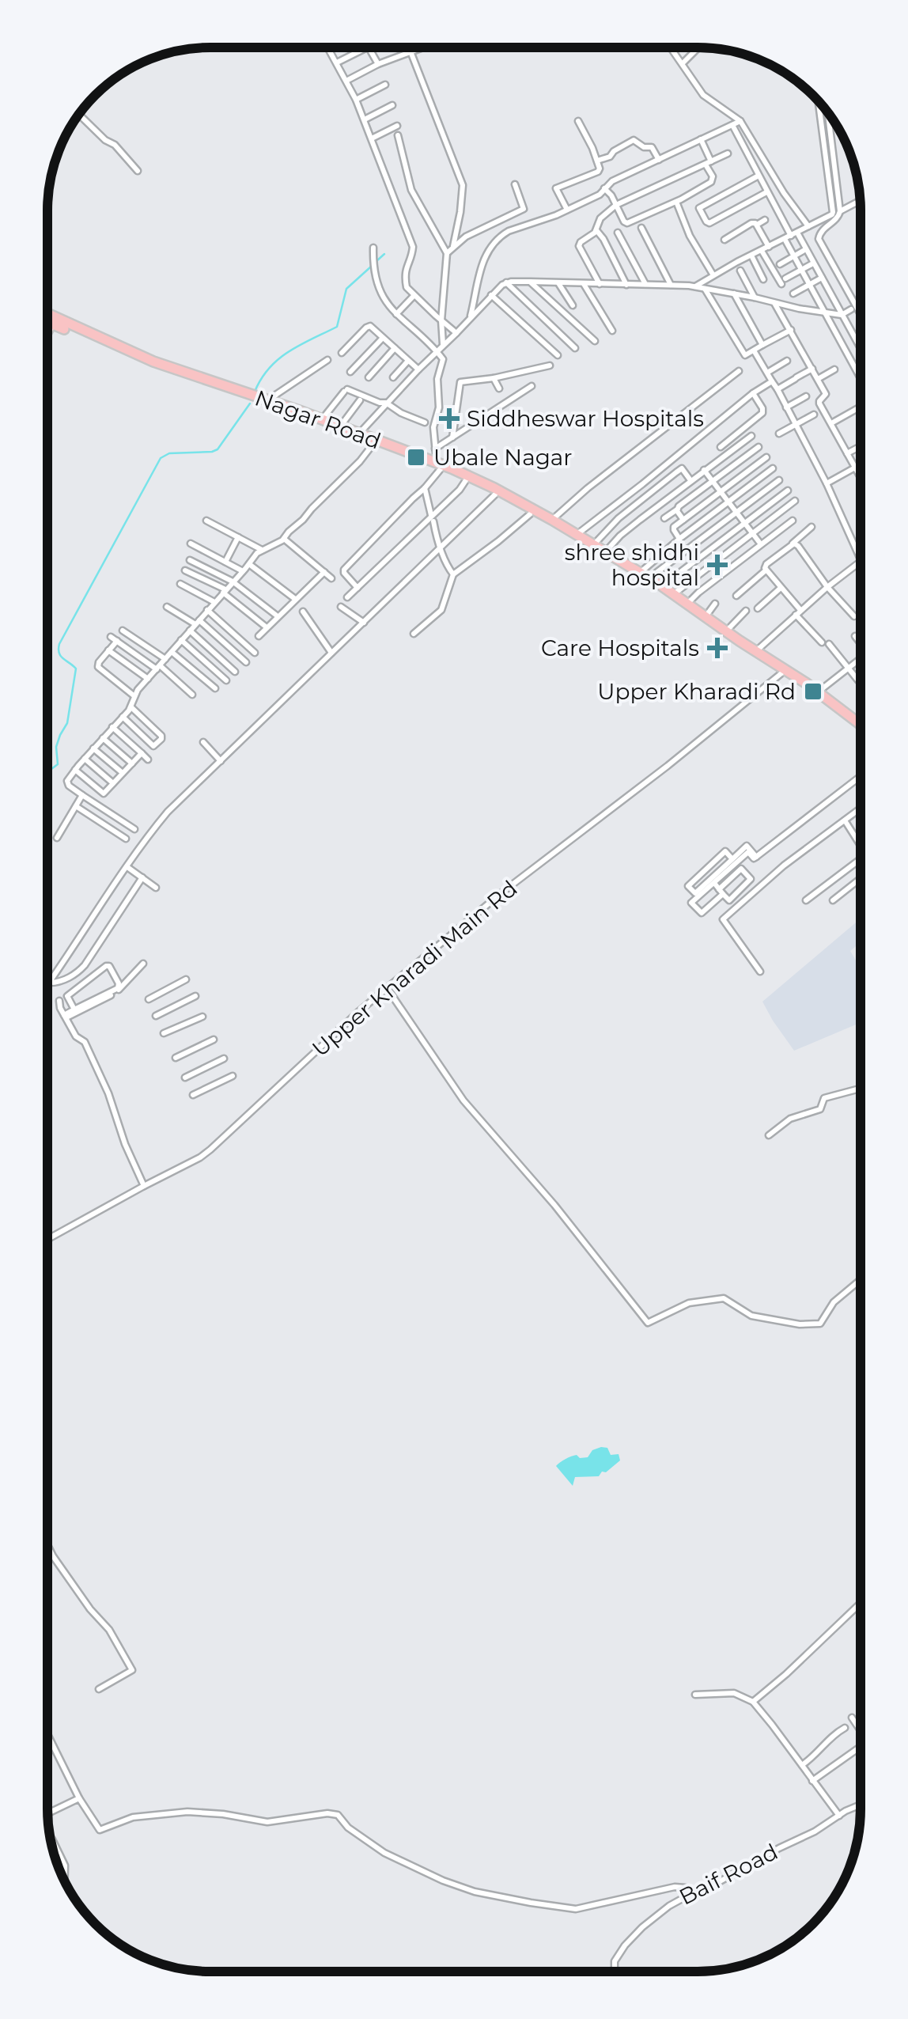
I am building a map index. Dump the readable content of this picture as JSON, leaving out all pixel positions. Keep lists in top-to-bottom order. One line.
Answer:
{"streets":{"highway":["Nagar Road"],"street":["Upper Kharadi Main Rd","Baif Road"]},"crossings":[["Nagar Road","Upper Kharadi Main Rd"]],"places":{"health":["Siddheswar Hospitals","shree shidhi hospital","Care Hospitals"],"transit":["Ubale Nagar","Upper Kharadi Rd"]}}
